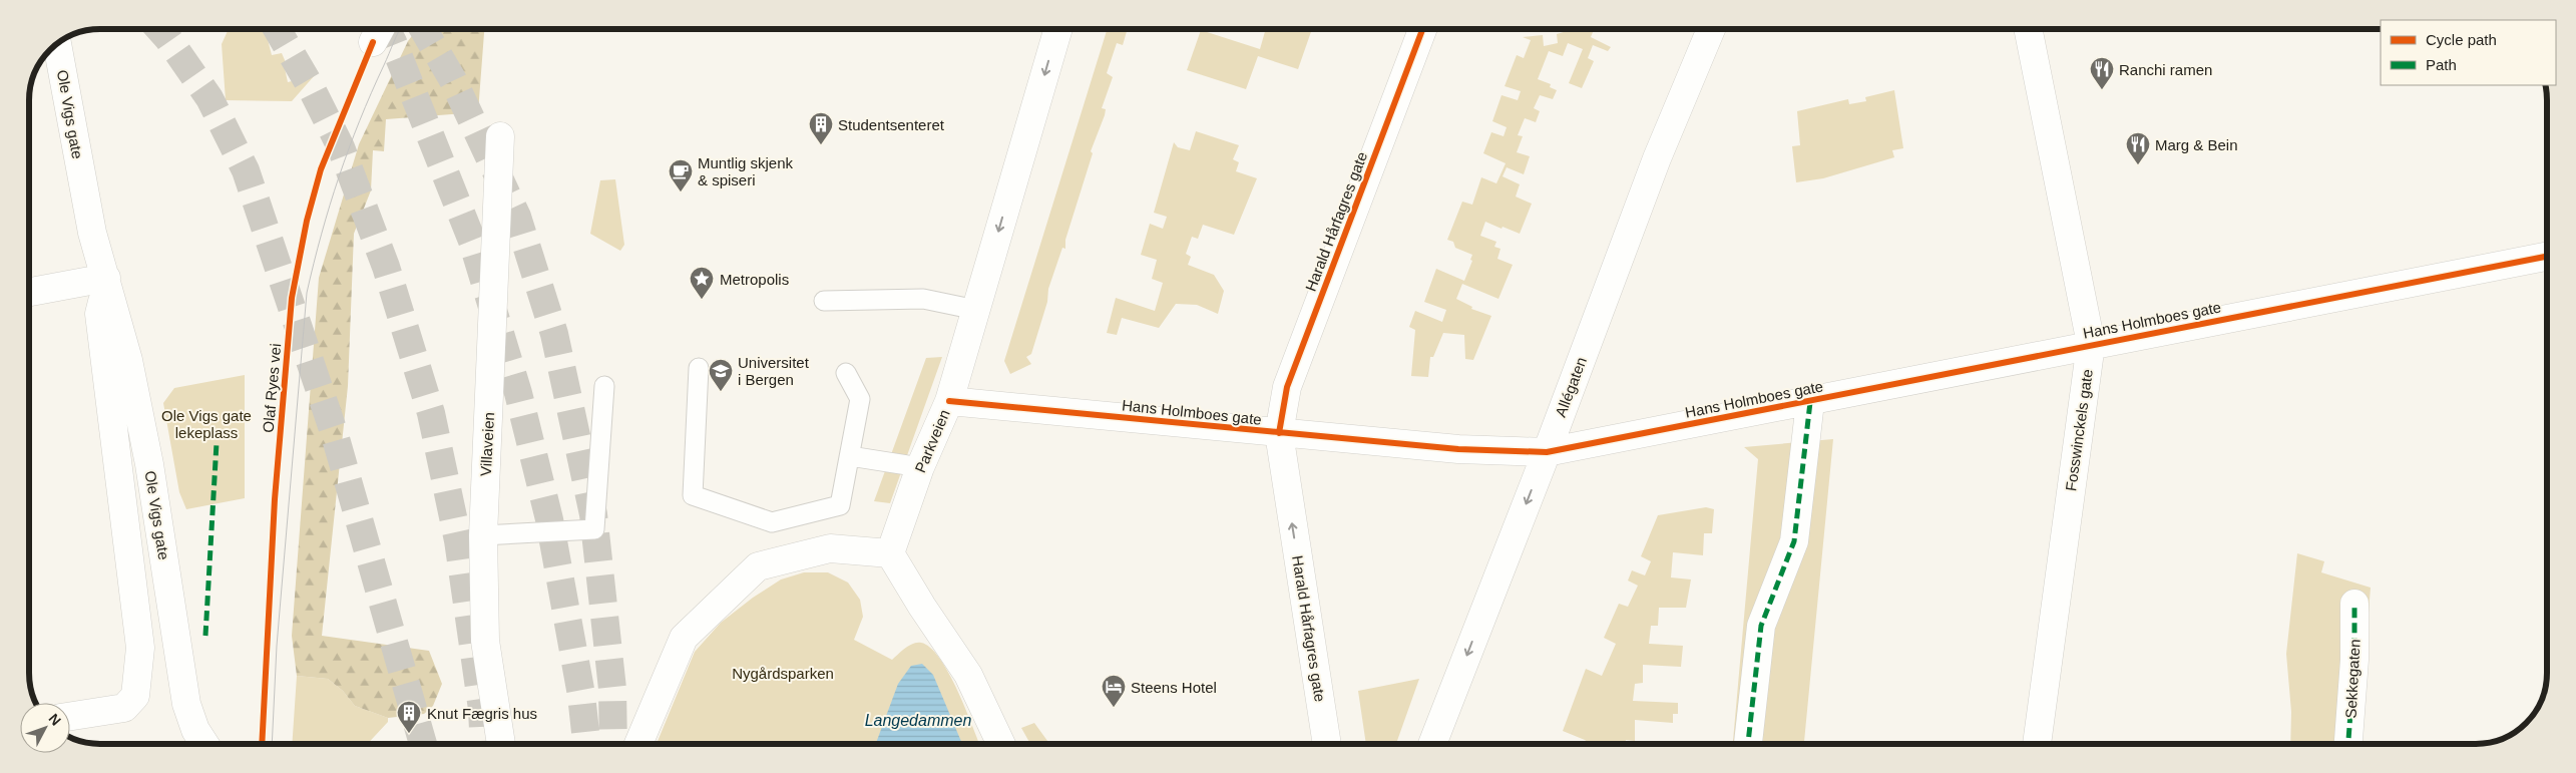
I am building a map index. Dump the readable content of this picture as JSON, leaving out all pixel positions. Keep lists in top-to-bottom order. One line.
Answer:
{"streets":{"street":["Ole Vigs gate","Harald Hårfagres gate","Hans Holmboes gate","Allégaten","Fosswinckels gate","Parkveien","Villaveien","Sekkegaten"],"cycle path":["Olaf Ryes vei"]},"crossings":[["Harald Hårfagres gate","Hans Holmboes gate"],["Hans Holmboes gate","Allégaten"],["Hans Holmboes gate","Fosswinckels gate"],["Hans Holmboes gate","Parkveien"]],"one_way":["Harald Hårfagres gate","Allégaten","Parkveien"],"water":["Langedammen"],"parks":["Ole Vigs gate lekeplass","Nygårdsparken"],"places":{"restaurant":["Ranchi ramen","Marg & Bein"],"building":["Studentsenteret","Knut Fægris hus"],"cafe":["Muntlig skjenk & spiseri"],"place":["Metropolis"],"school or university":["Universitet i Bergen"],"hotel":["Steens Hotel"]},"legend":["Cycle path","Path"],"north":"top right"}
